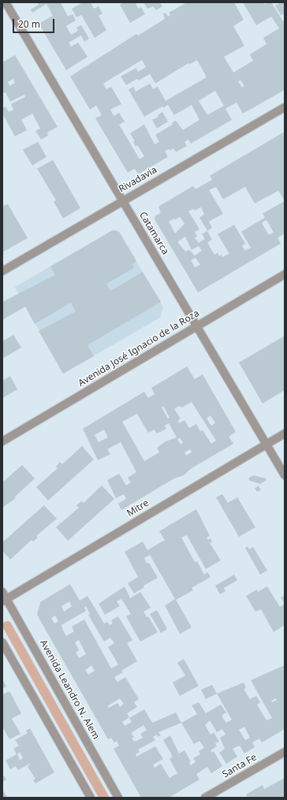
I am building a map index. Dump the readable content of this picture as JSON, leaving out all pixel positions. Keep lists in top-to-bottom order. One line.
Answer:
{"streets":{"street":["Rivadavia","Catamarca","Avenida José Ignacio de la Roza","Mitre","Avenida Leandro N. Alem","Santa Fe"]},"crossings":[["Rivadavia","Catamarca"],["Catamarca","Avenida José Ignacio de la Roza"],["Catamarca","Mitre"],["Mitre","Avenida Leandro N. Alem"]],"scale_bar":"20 m"}
